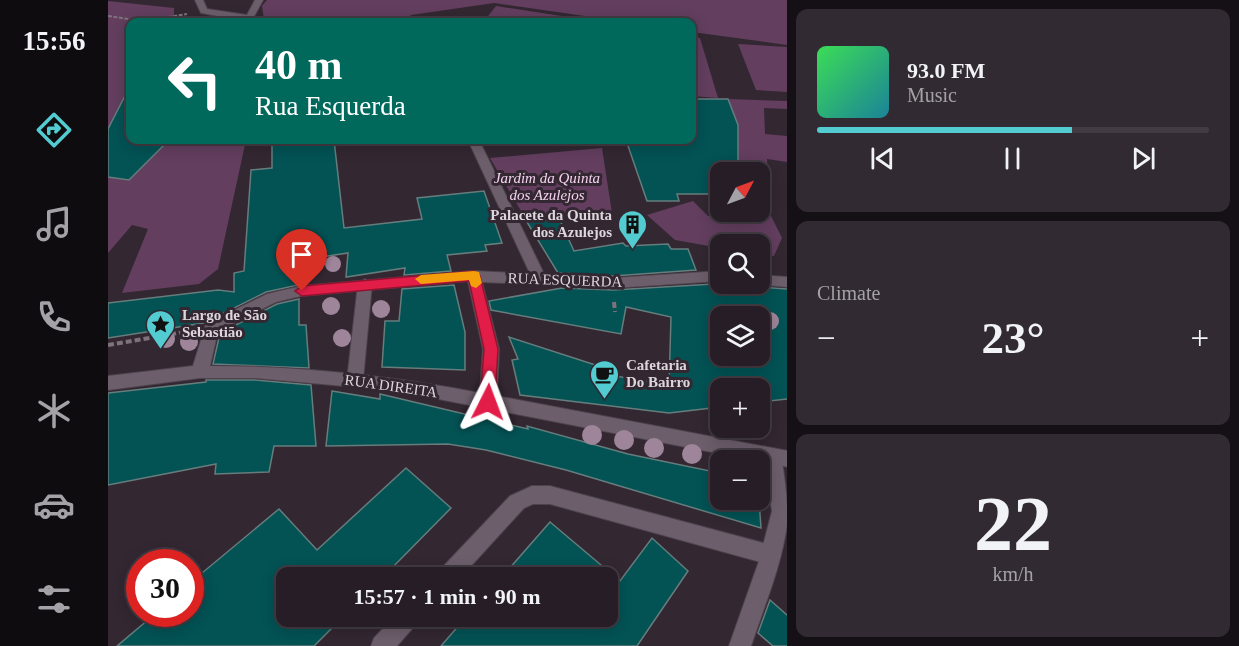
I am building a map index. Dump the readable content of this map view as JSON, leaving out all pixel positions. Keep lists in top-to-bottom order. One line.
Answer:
{"streets":{"street":["RUA ESQUERDA","RUA DIREITA"]},"parks":["Jardim da Quinta dos Azulejos"],"places":{"building":["Palacete da Quinta dos Azulejos"],"place":["Largo de São Sebastião"],"cafe":["Cafetaria Do Bairro"]},"north":"top right","page":{"tabs":"15:56","turn":["40 m","Rua Esquerda"],"song":["93.0 FM","Music"],"map_buttons":["+","−"],"tile":["Climate",["22","km/h"]],"heat":["−","23°","+"],"limit":"30","trip":"15:57 · 1 min · 90 m"}}
